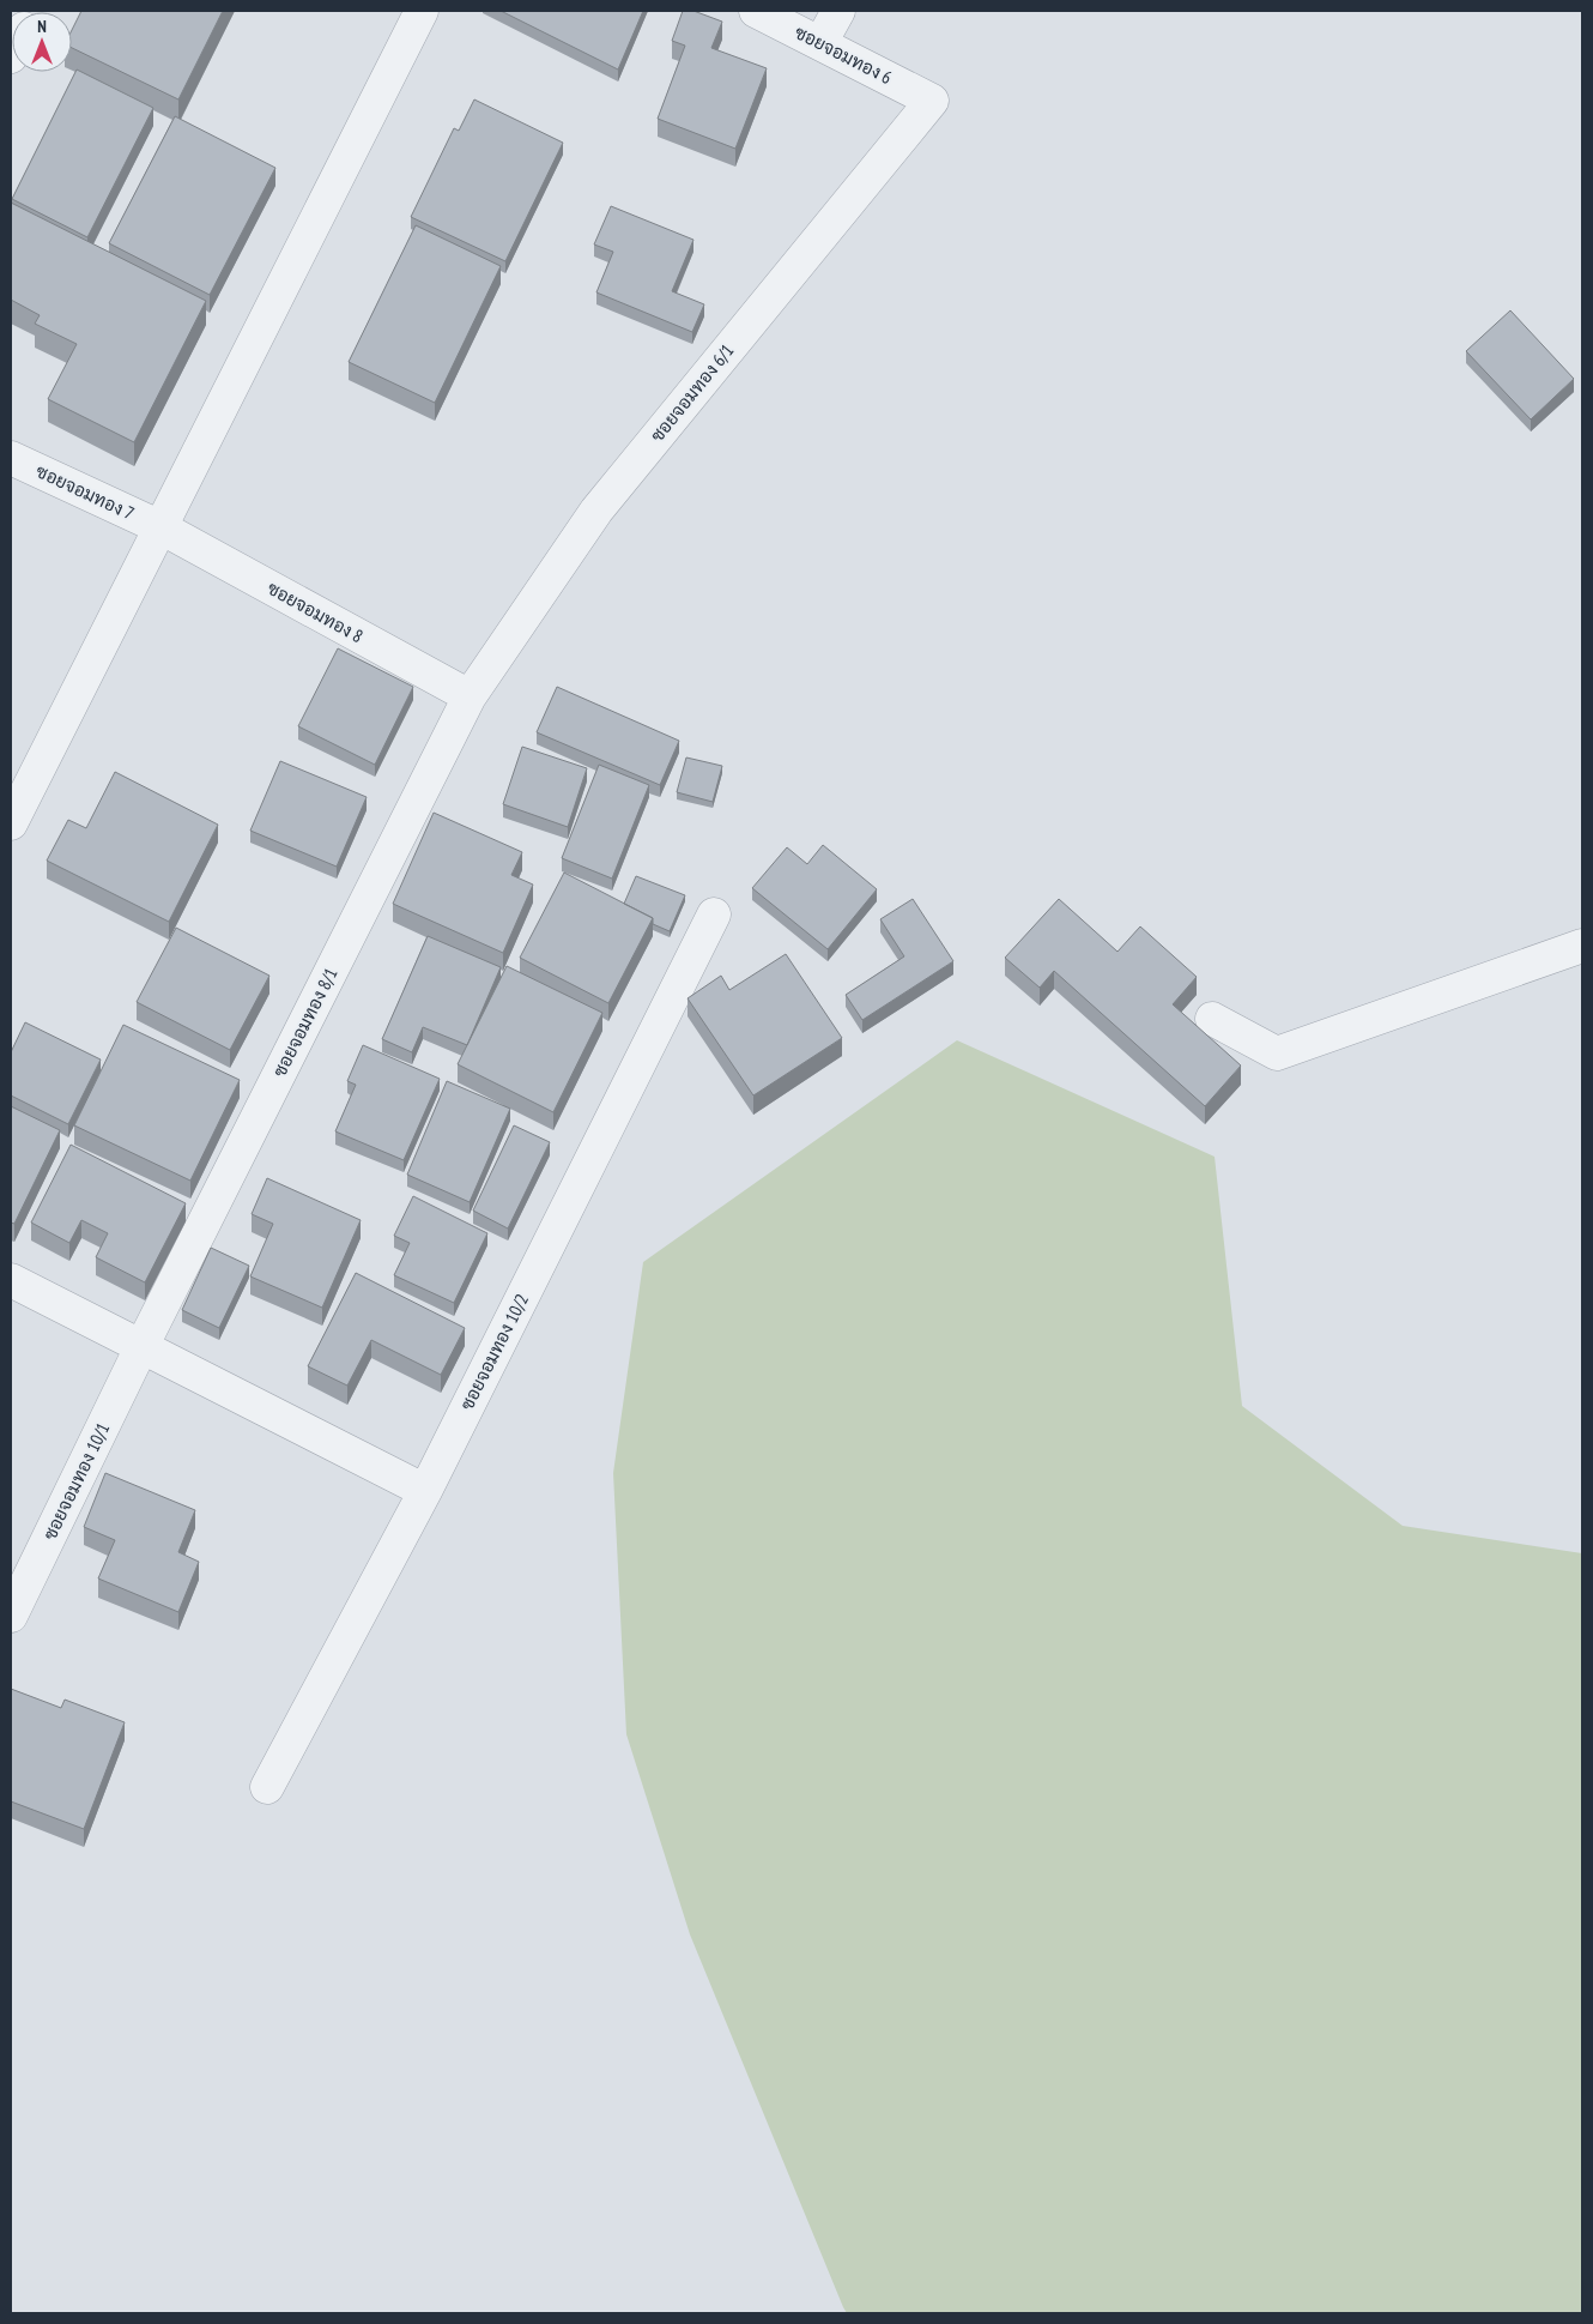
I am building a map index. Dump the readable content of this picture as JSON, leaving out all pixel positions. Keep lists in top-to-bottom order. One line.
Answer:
{"streets":{"street":["ซอยจอมทอง 6","ซอยจอมทอง 6/1","ซอยจอมทอง 7","ซอยจอมทอง 8","ซอยจอมทอง 8/1","ซอยจอมทอง 10/2","ซอยจอมทอง 10/1"]},"crossings":[["ซอยจอมทอง 6","ซอยจอมทอง 6/1"],["ซอยจอมทอง 6/1","ซอยจอมทอง 8"],["ซอยจอมทอง 6/1","ซอยจอมทอง 8/1"],["ซอยจอมทอง 7","ซอยจอมทอง 8"],["ซอยจอมทอง 8","ซอยจอมทอง 8/1"],["ซอยจอมทอง 8/1","ซอยจอมทอง 10/1"]],"north":"top"}
